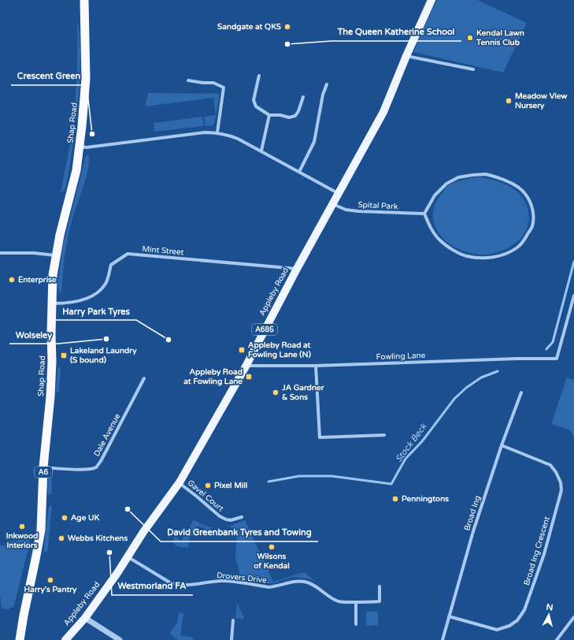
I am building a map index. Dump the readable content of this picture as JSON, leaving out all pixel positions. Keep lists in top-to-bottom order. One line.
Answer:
{"streets":{"highway":["Shap Road","A6"],"main road":["Appleby Road","A685"],"street":["Spital Park","Mint Street","Fowling Lane","Dale Avenue","Gavel Court","Broad Ing","Broad Ing Crescent","Drovers Drive"]},"crossings":[["Shap Road","Mint Street"],["Shap Road","Dale Avenue"],["Spital Park","Appleby Road"],["Mint Street","Appleby Road"],["Appleby Road","Fowling Lane"],["Appleby Road","Gavel Court"],["Appleby Road","Drovers Drive"],["Broad Ing","Broad Ing Crescent"]],"water":["Stock Beck"],"places":{"other":["Sandgate at QKS","Kendal Lawn Tennis Club","The Queen Katherine School","Meadow View Nursery","Crescent Green","Enterprise","Wolseley","Harry Park Tyres","JA Gardner & Sons","Pixel Mill","Penningtons","David Greenbank Tyres and Towing","Age UK","Inkwood Interiors","Webbs Kitchens","Wilsons of Kendal","Westmorland FA","Harry's Pantry"],"transit":["Appleby Road at Fowling Lane (N)","Lakeland Laundry (S bound)","Appleby Road at Fowling Lane"]},"north":"top"}
